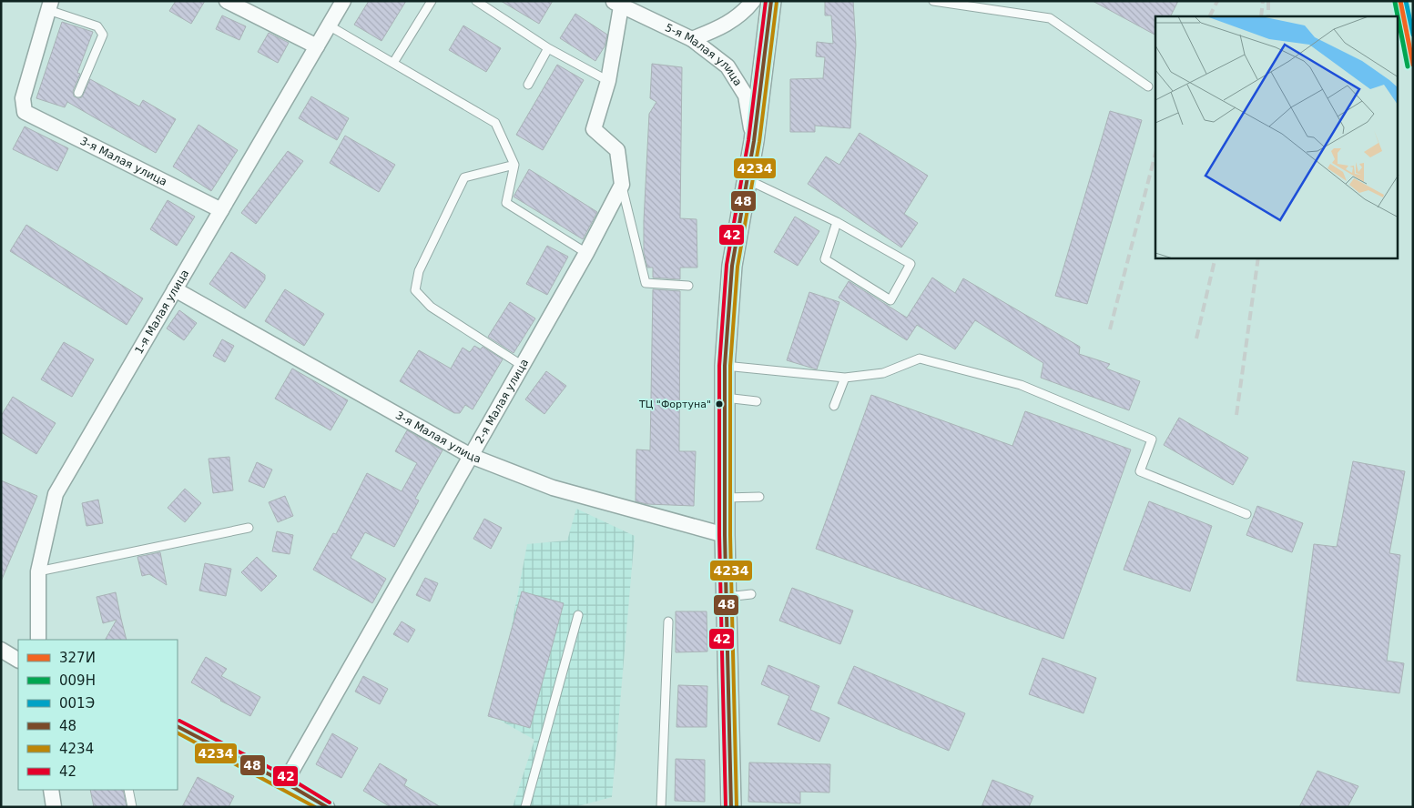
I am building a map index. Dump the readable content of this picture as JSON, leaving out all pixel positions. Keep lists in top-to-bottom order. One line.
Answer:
{"streets":{"street":["5-я Малая улица","3-я Малая улица","1-я Малая улица","2-я Малая улица"]},"crossings":[["3-я Малая улица","1-я Малая улица"],["3-я Малая улица","2-я Малая улица"]],"places":["ТЦ \"Фортуна\""],"lines":["transit line 327И","transit line 001Э","transit line 48","transit line 42","transit line 009Н","transit line 4234"],"legend":["327И","009Н","001Э","48","4234","42"]}
